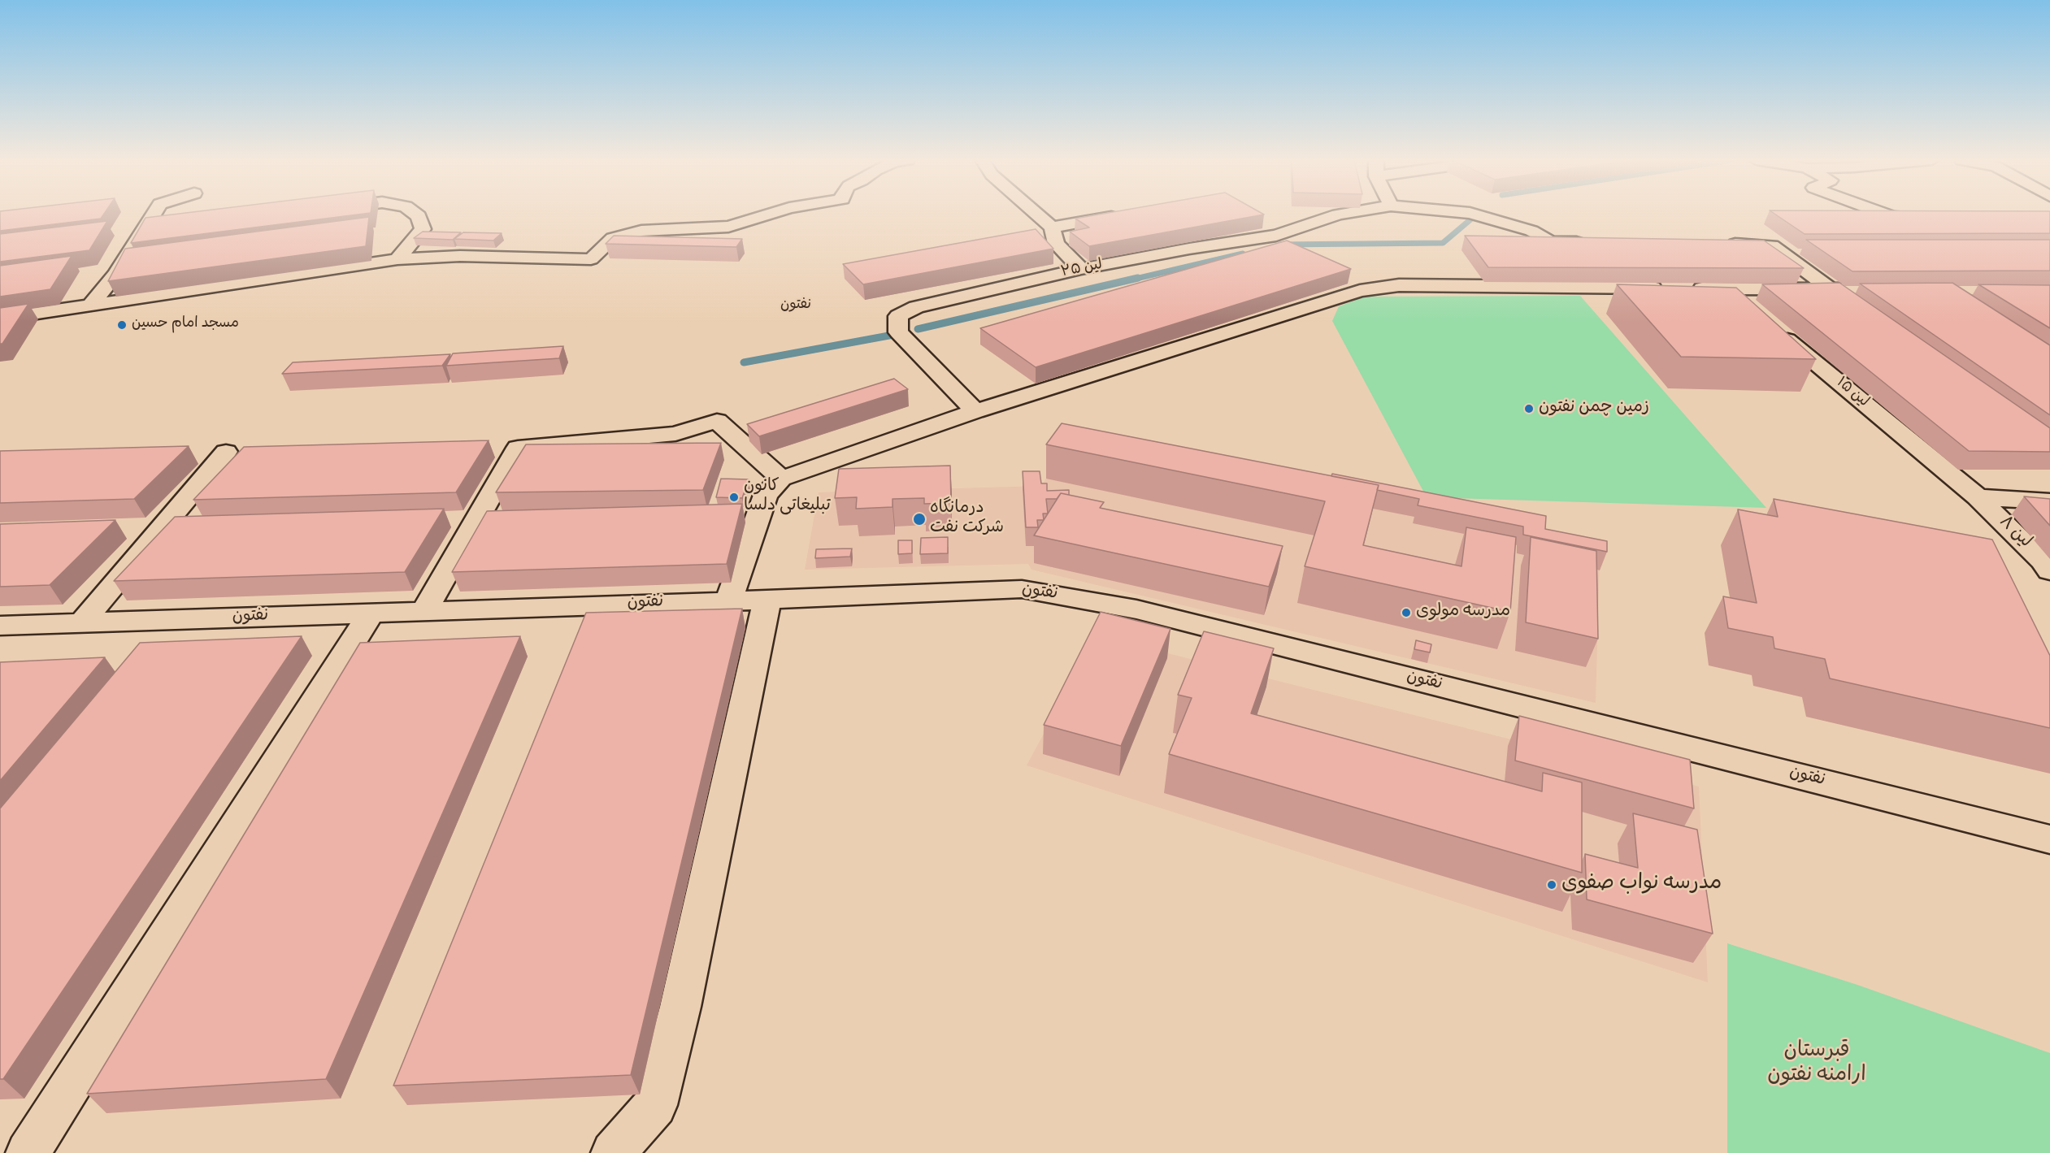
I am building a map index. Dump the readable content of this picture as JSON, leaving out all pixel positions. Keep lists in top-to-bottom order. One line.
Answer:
{"streets":{"street":["لین ۲۵","لین ۱۵","لین ۸","نفتون"]},"crossings":[["لین ۱۵","لین ۸"]],"districts":["نفتون"],"parks":["قبرستان ارامنه نفتون"],"places":["مسجد امام حسین","زمین چمن نفتون","کانون تبلیغاتی دلسا","درمانگاه شرکت نفت","مدرسه مولوی","مدرسه نواب صفوی"]}
